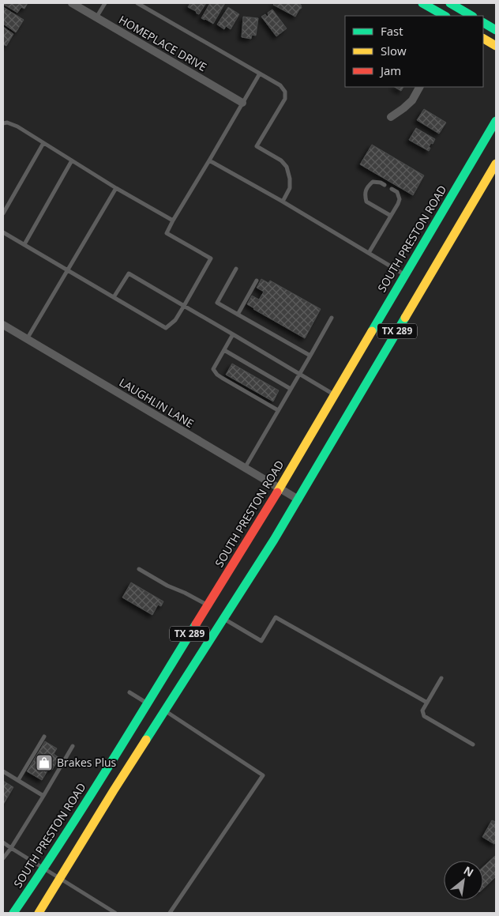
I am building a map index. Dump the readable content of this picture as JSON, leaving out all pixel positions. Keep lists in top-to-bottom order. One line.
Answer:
{"streets":{"main road":["SOUTH PRESTON ROAD","TX 289"],"street":["HOMEPLACE DRIVE","LAUGHLIN LANE"]},"crossings":[["SOUTH PRESTON ROAD","LAUGHLIN LANE"],["TX 289","LAUGHLIN LANE"]],"places":{"shop":["Brakes Plus"]},"legend":["Fast","Slow","Jam"],"north":"top right"}
